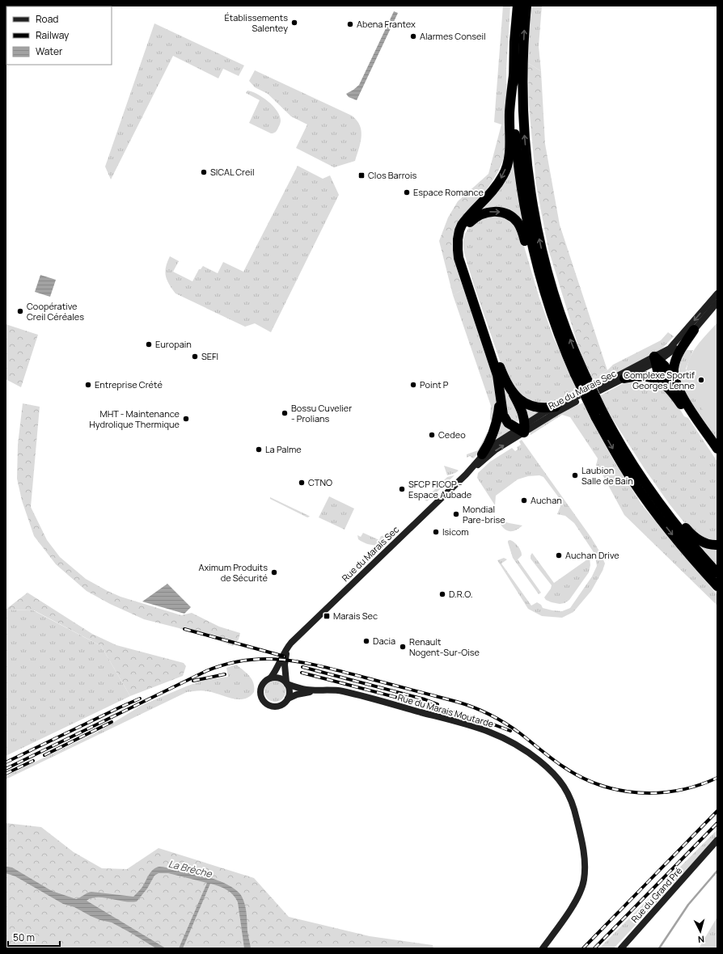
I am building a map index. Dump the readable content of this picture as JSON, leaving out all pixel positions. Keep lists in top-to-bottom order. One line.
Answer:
{"streets":{"street":["Rue du Marais Sec","Rue du Marais Moutarde","Rue du Grand Pré"]},"crossings":[["Rue du Marais Sec","Rue du Marais Moutarde"]],"water":["La Brèche"],"places":{"other":["Établissements Salentey","Abena Frantex","Alarmes Conseil","SICAL Creil","Espace Romance","Coopérative Creil Céréales","Europain","SEFI","Complexe Sportif Georges Lenne","Entreprise Crété","Point P","Bossu Cuvelier - Prolians","MHT - Maintenance Hydrolique Thermique","Cedeo","La Palme","Laubion Salle de Bain","CTNO","SFCP FICOP - Espace Aubade","Auchan","Mondial Pare-brise","Isicom","Auchan Drive","Aximum Produits de Sécurité","D.R.O.","Dacia","Renault Nogent-Sur-Oise"],"transit":["Clos Barrois","Marais Sec"]},"legend":["Road","Railway","Water"],"scale_bar":"50 m","north":"bottom"}
